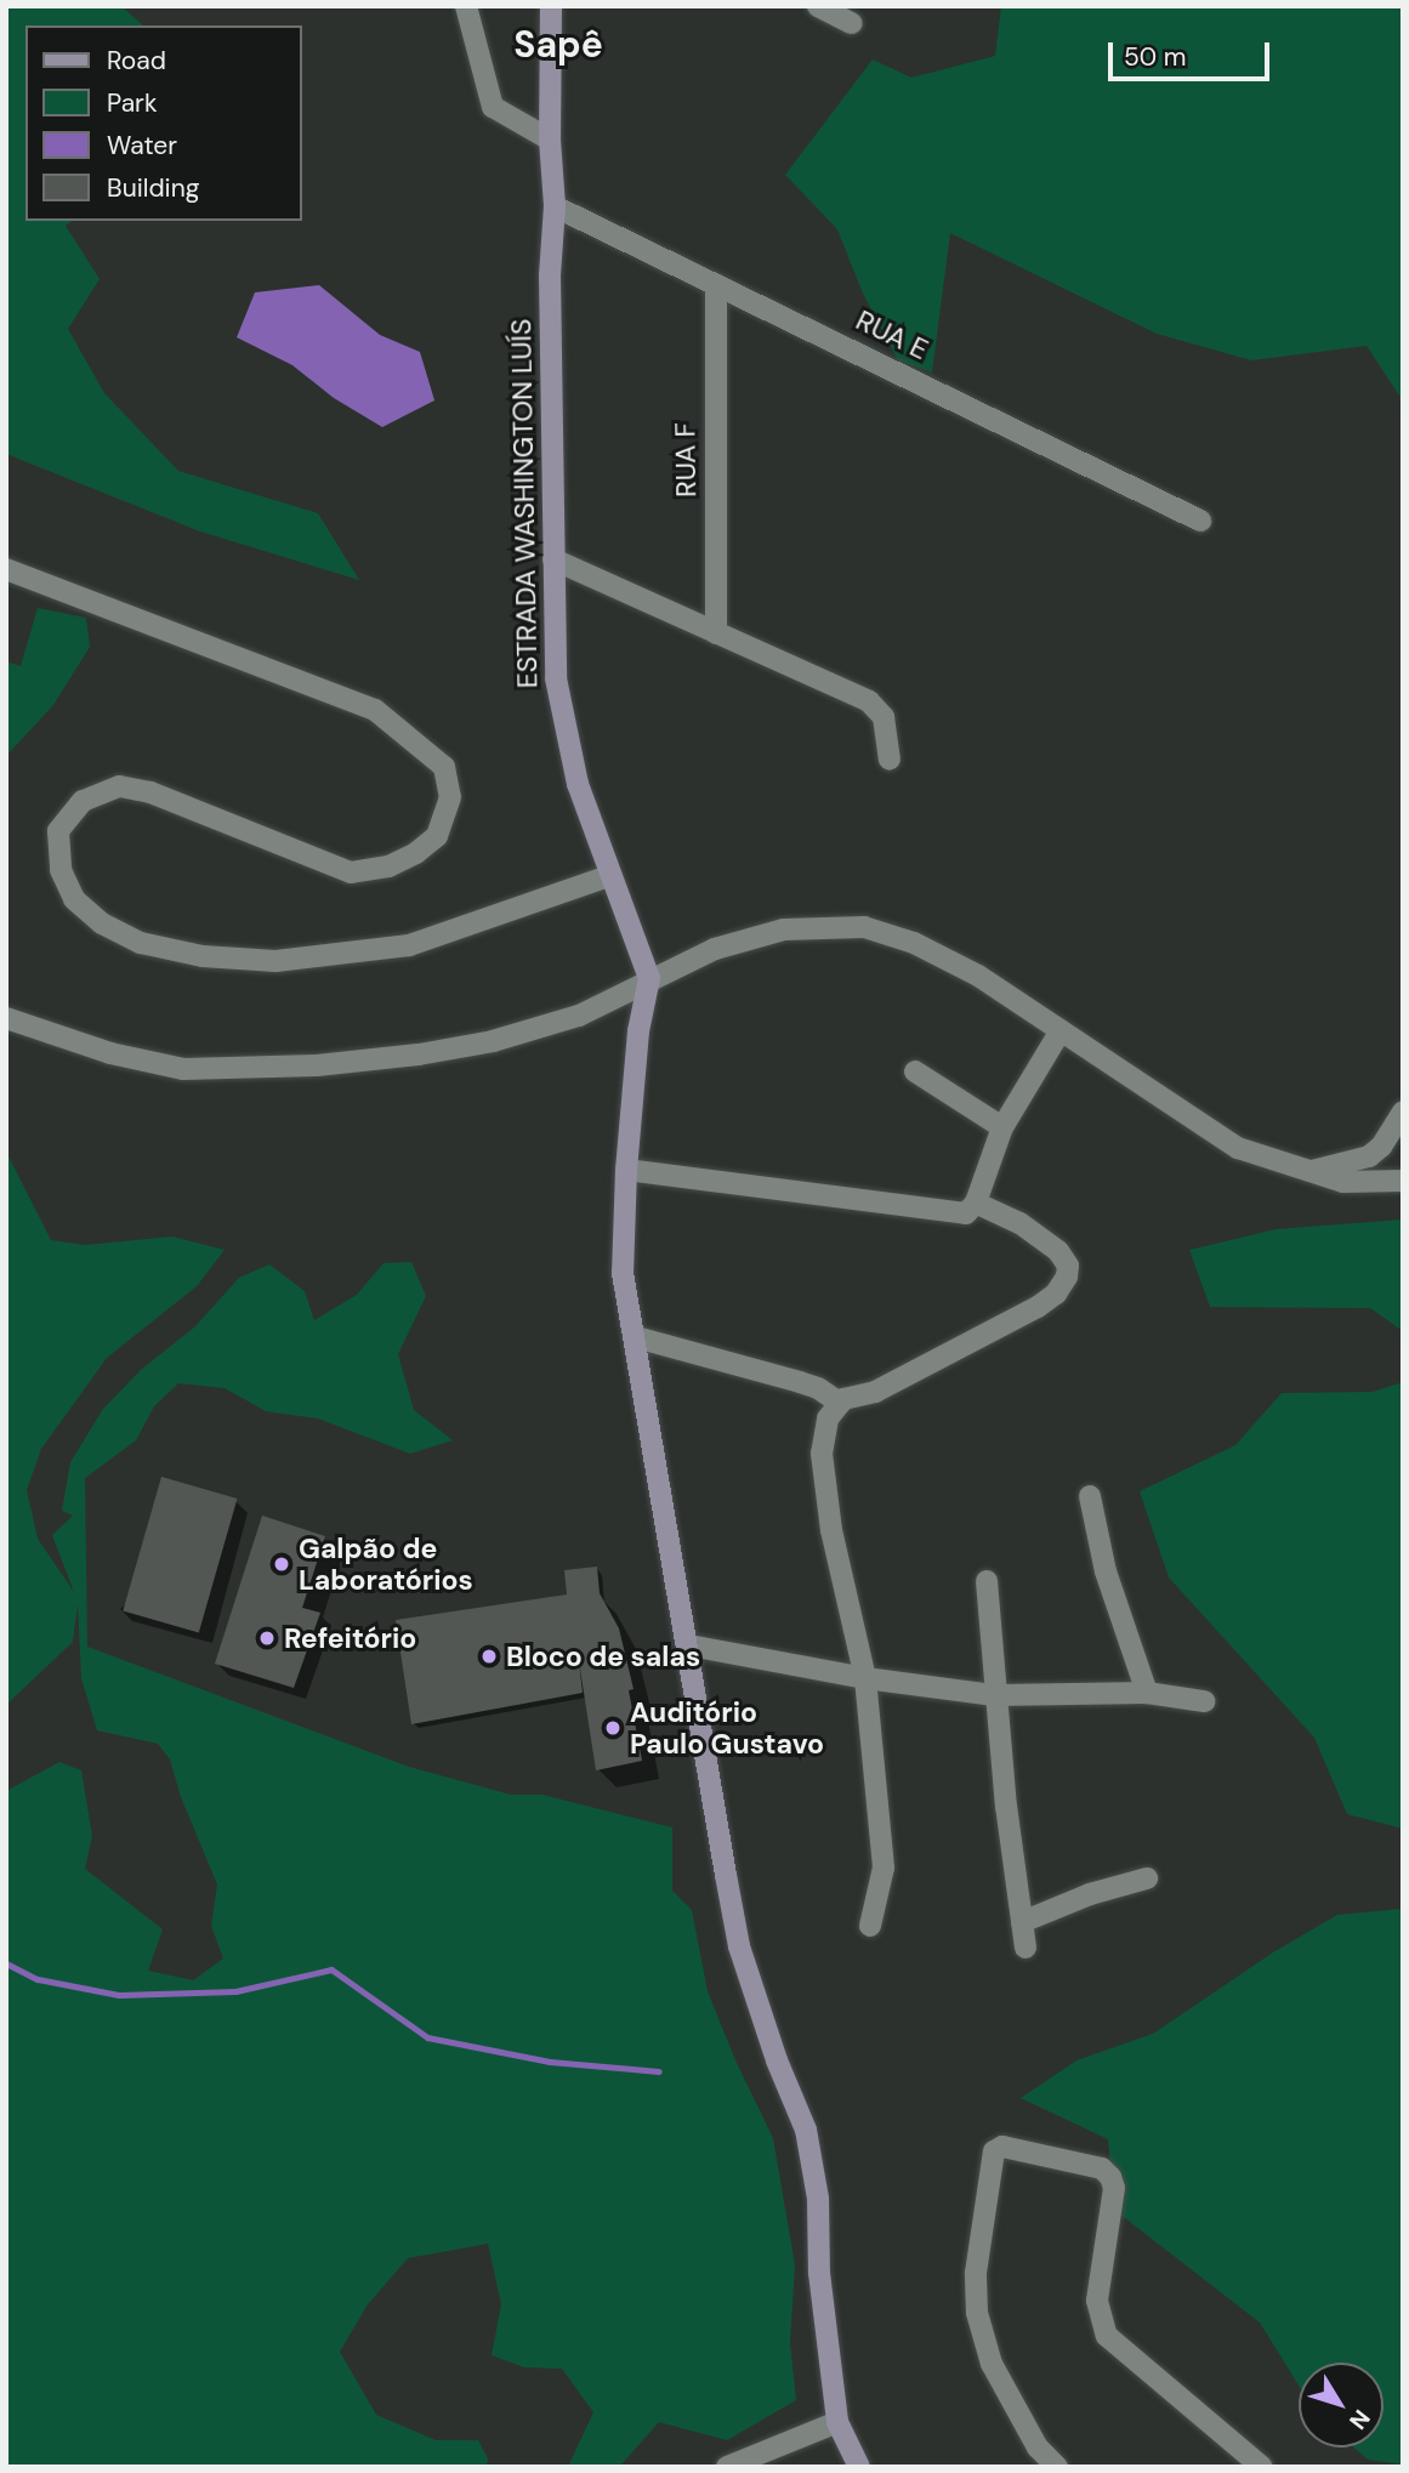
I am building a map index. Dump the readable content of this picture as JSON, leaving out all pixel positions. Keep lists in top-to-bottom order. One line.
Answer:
{"streets":{"street":["RUA E","RUA F","ESTRADA WASHINGTON LUÍS"]},"crossings":[["RUA E","RUA F"],["RUA E","ESTRADA WASHINGTON LUÍS"]],"districts":["Sapê"],"places":["Galpão de Laboratórios","Refeitório","Bloco de salas","Auditório Paulo Gustavo"],"legend":["Road","Park","Water","Building"],"scale_bar":"50 m","north":"bottom right"}
